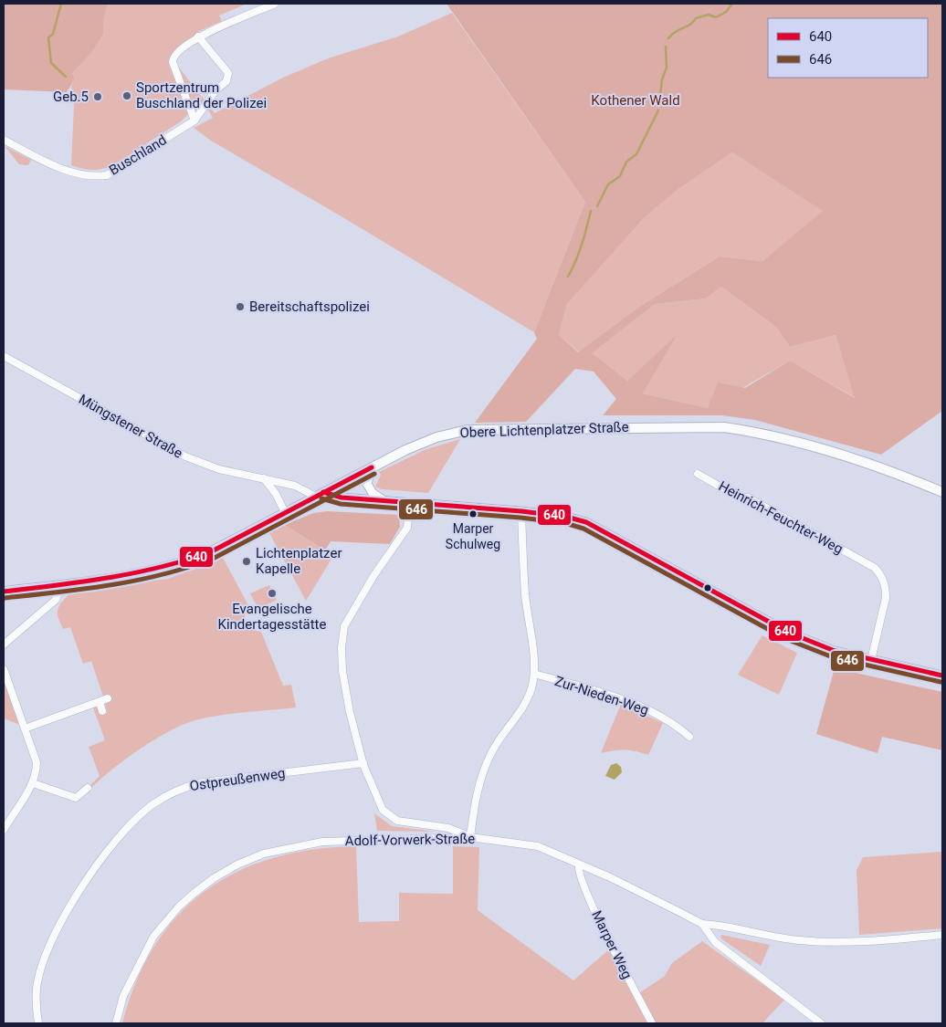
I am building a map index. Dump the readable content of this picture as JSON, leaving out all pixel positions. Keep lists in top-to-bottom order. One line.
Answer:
{"streets":{"main road":["Obere Lichtenplatzer Straße"],"street":["Buschland","Müngstener Straße","Heinrich-Feuchter-Weg","Zur-Nieden-Weg","Ostpreußenweg","Adolf-Vorwerk-Straße","Marper Weg"]},"crossings":[["Müngstener Straße","Obere Lichtenplatzer Straße"],["Adolf-Vorwerk-Straße","Marper Weg"]],"parks":["Kothener Wald"],"places":["Sportzentrum Buschland der Polizei","Geb.5","Bereitschaftspolizei","Marper Schulweg","Lichtenplatzer Kapelle","Evangelische Kindertagesstätte"],"lines":["transit line 640","transit line 646"],"legend":["640","646"]}
